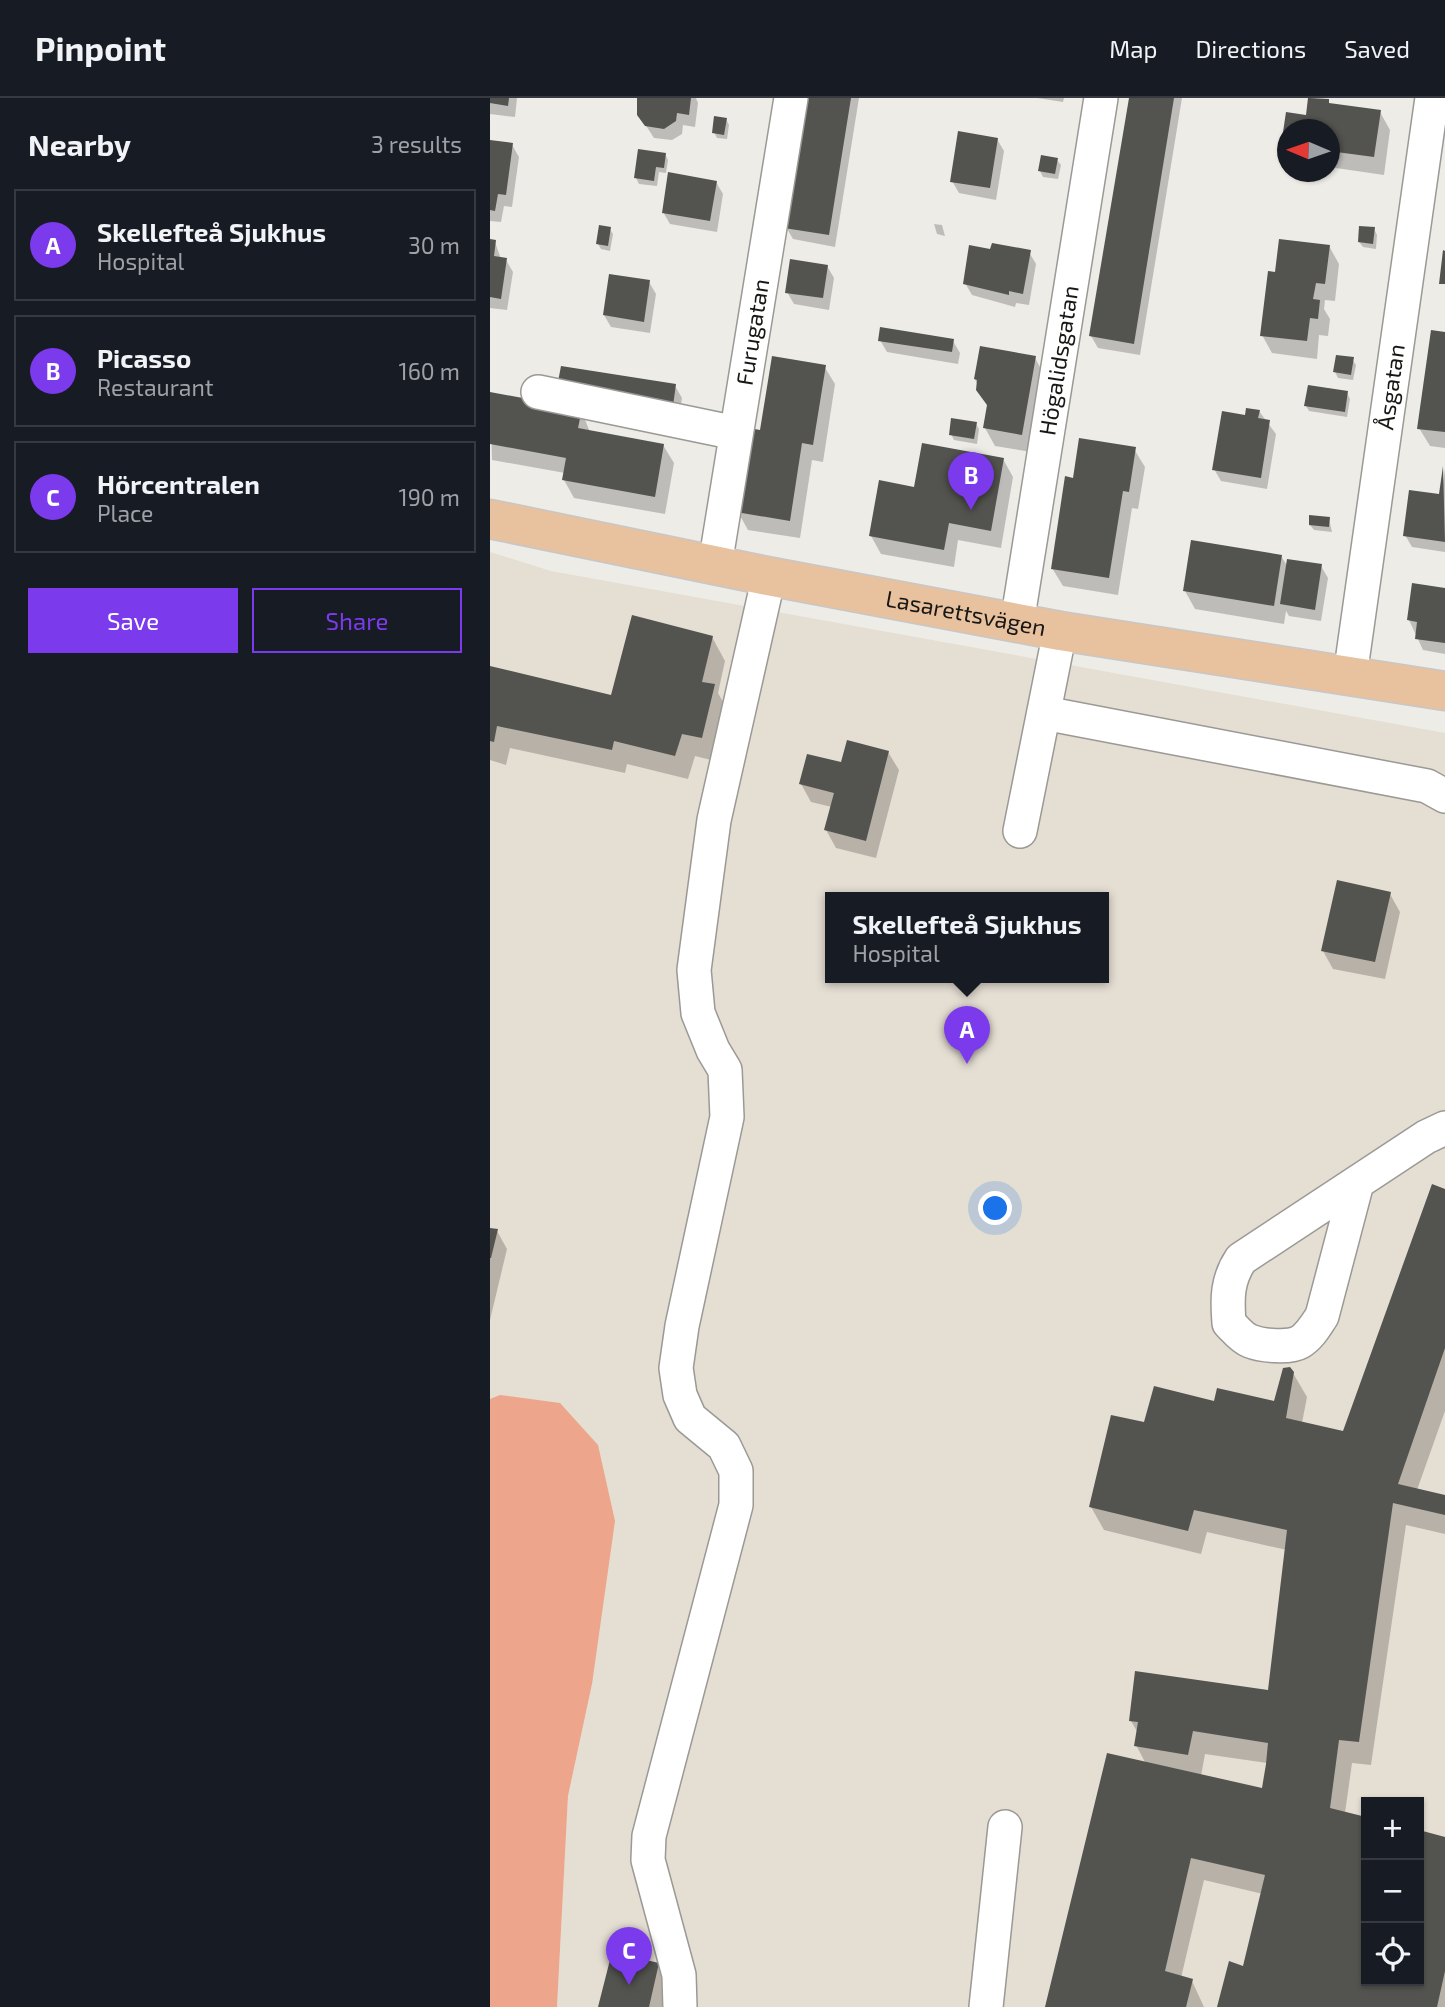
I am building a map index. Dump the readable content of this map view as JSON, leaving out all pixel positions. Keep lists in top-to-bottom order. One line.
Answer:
{"streets":{"main road":["Lasarettsvägen"],"street":["Furugatan","Högalidsgatan","Åsgatan"]},"crossings":[["Furugatan","Lasarettsvägen"],["Högalidsgatan","Lasarettsvägen"],["Åsgatan","Lasarettsvägen"]],"north":"left","page":{"header":"Pinpoint","nav":["Map","Directions","Saved"],"heading":["Nearby","3 results"],"list":[{"mark":"A","name":"Skellefteå Sjukhus","note":"Hospital","value":"30 m"},{"mark":"B","name":"Picasso","note":"Restaurant","value":"160 m"},{"mark":"C","name":"Hörcentralen","note":"Place","value":"190 m"}],"pins":["B","A","C"],"buttons":["Save","Share"],"popup":["Skellefteå Sjukhus","Hospital"],"map_buttons":["+","−"]}}
